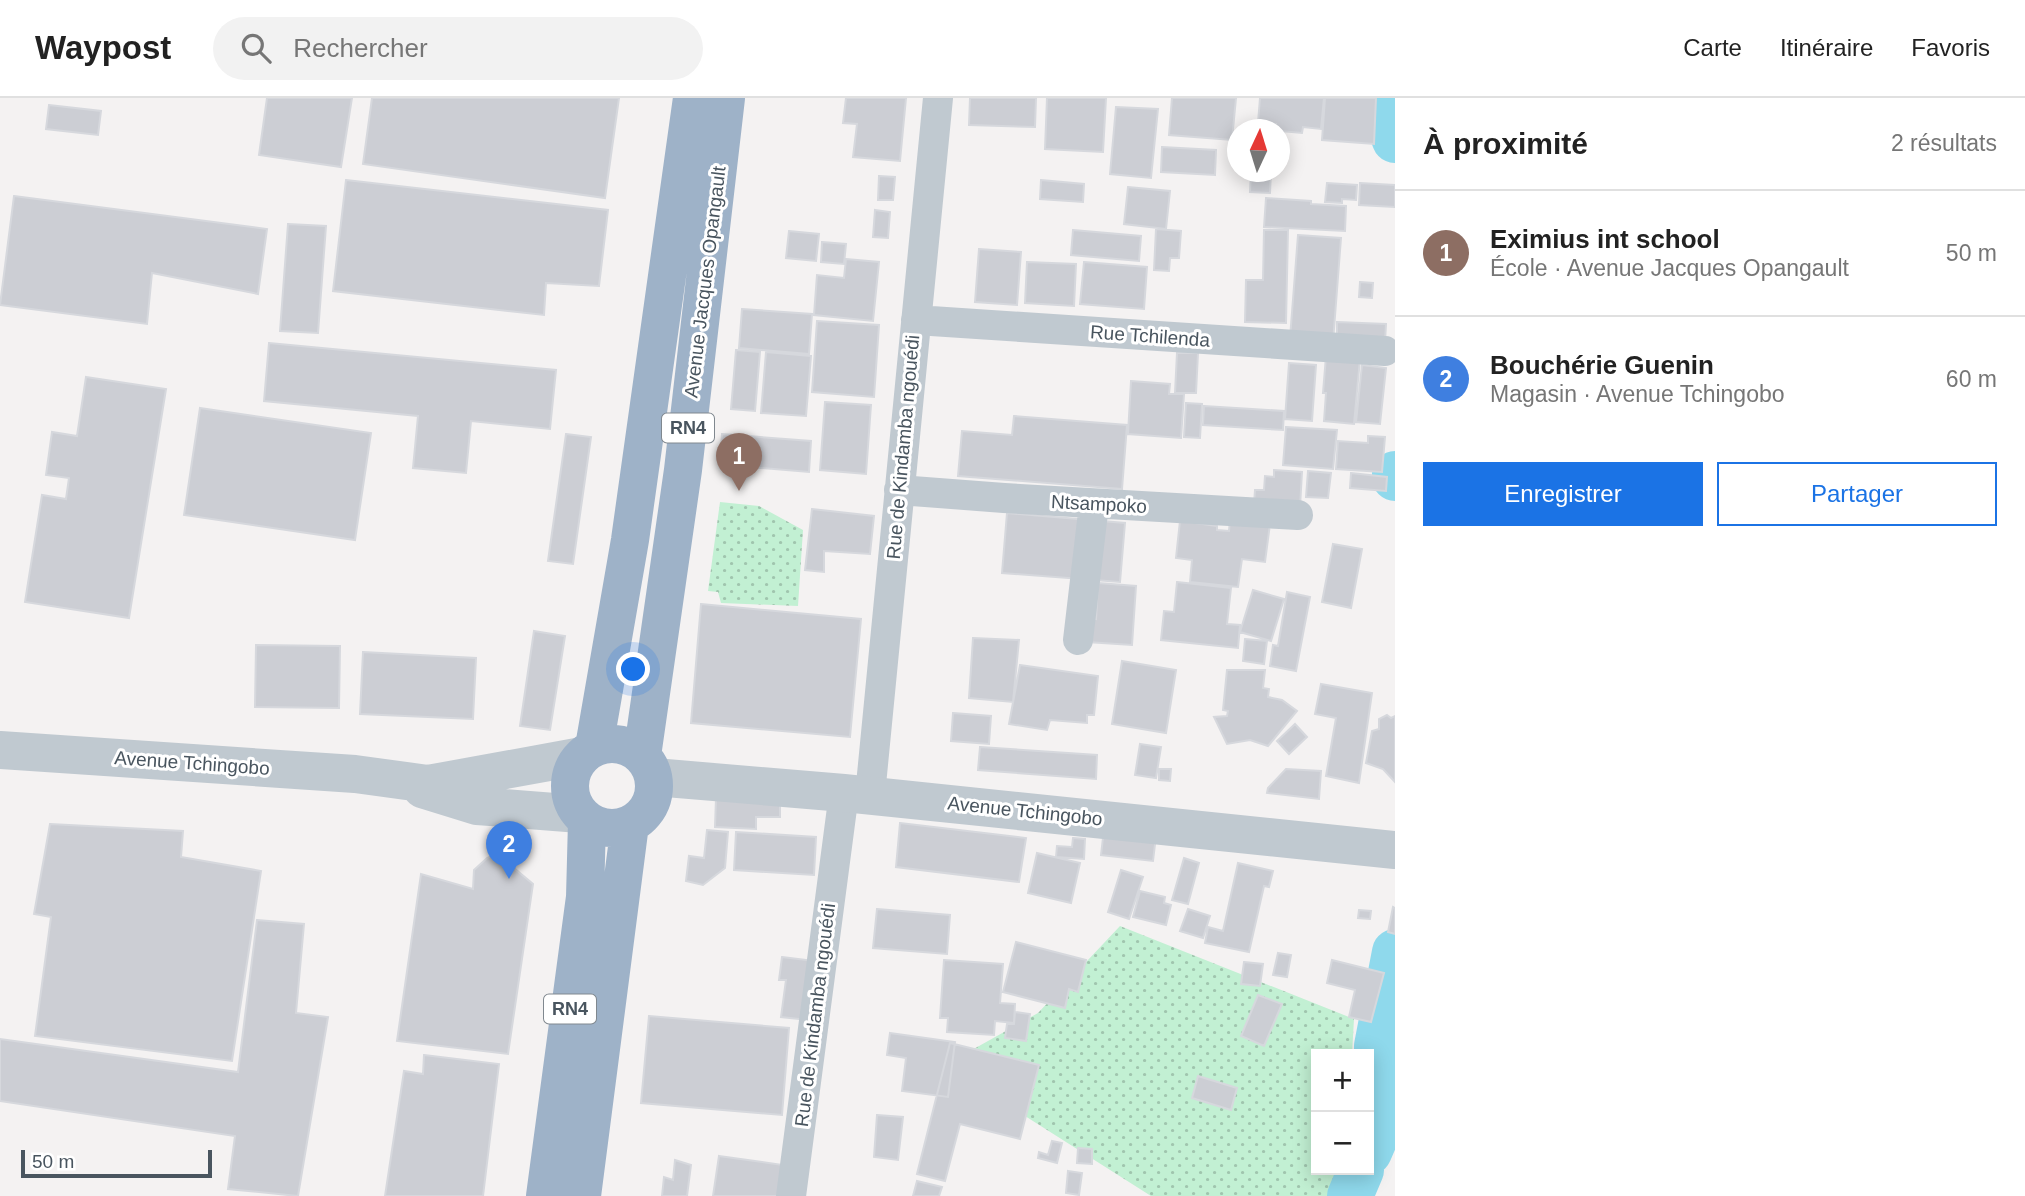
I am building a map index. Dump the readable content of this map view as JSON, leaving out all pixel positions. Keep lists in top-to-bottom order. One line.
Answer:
{"streets":{"highway":["Avenue Jacques Opangault","RN4"],"street":["Rue Tchilenda","Rue de Kindamba ngouédi","Ntsampoko","Avenue Tchingobo"]},"crossings":[["Avenue Jacques Opangault","RN4"],["Avenue Jacques Opangault","Avenue Tchingobo"],["Rue Tchilenda","Rue de Kindamba ngouédi"],["RN4","Avenue Tchingobo"],["Rue de Kindamba ngouédi","Ntsampoko"],["Rue de Kindamba ngouédi","Avenue Tchingobo"]],"scale_bar":"50 m","north":"top","page":{"header":"Waypost","search":"Rechercher","nav":["Carte","Itinéraire","Favoris"],"heading":["À proximité","2 résultats"],"list":[{"mark":"1","name":"Eximius int school","note":"École · Avenue Jacques Opangault","value":"50 m"},{"mark":"2","name":"Bouchérie Guenin","note":"Magasin · Avenue Tchingobo","value":"60 m"}],"pins":["1","2"],"buttons":["Enregistrer","Partager"],"map_buttons":["+","−"],"scale":"50 m"}}
